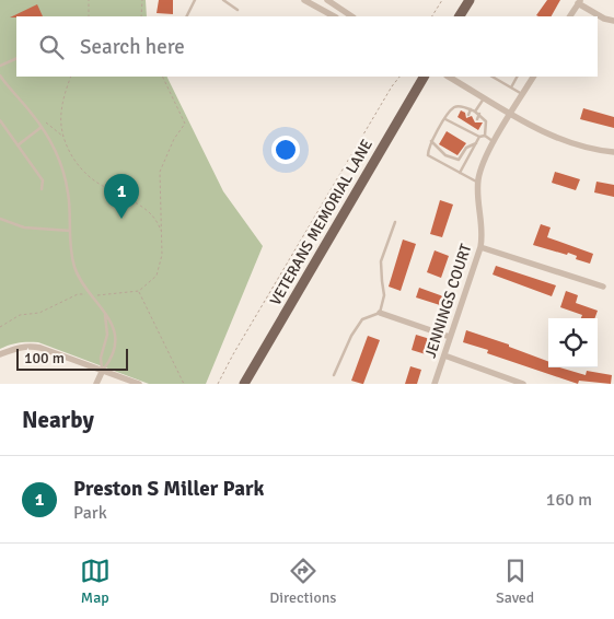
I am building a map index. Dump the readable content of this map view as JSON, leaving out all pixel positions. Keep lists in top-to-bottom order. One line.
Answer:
{"streets":{"main road":["VETERANS MEMORIAL LANE"],"street":["JENNINGS COURT"]},"scale_bar":"100 m","page":{"search":"Search here","pins":"1","scale":"100 m","heading":"Nearby","list":[{"mark":"1","name":"Preston S Miller Park","note":"Park","value":"160 m"}],"nav":["Map","Directions","Saved"]}}
